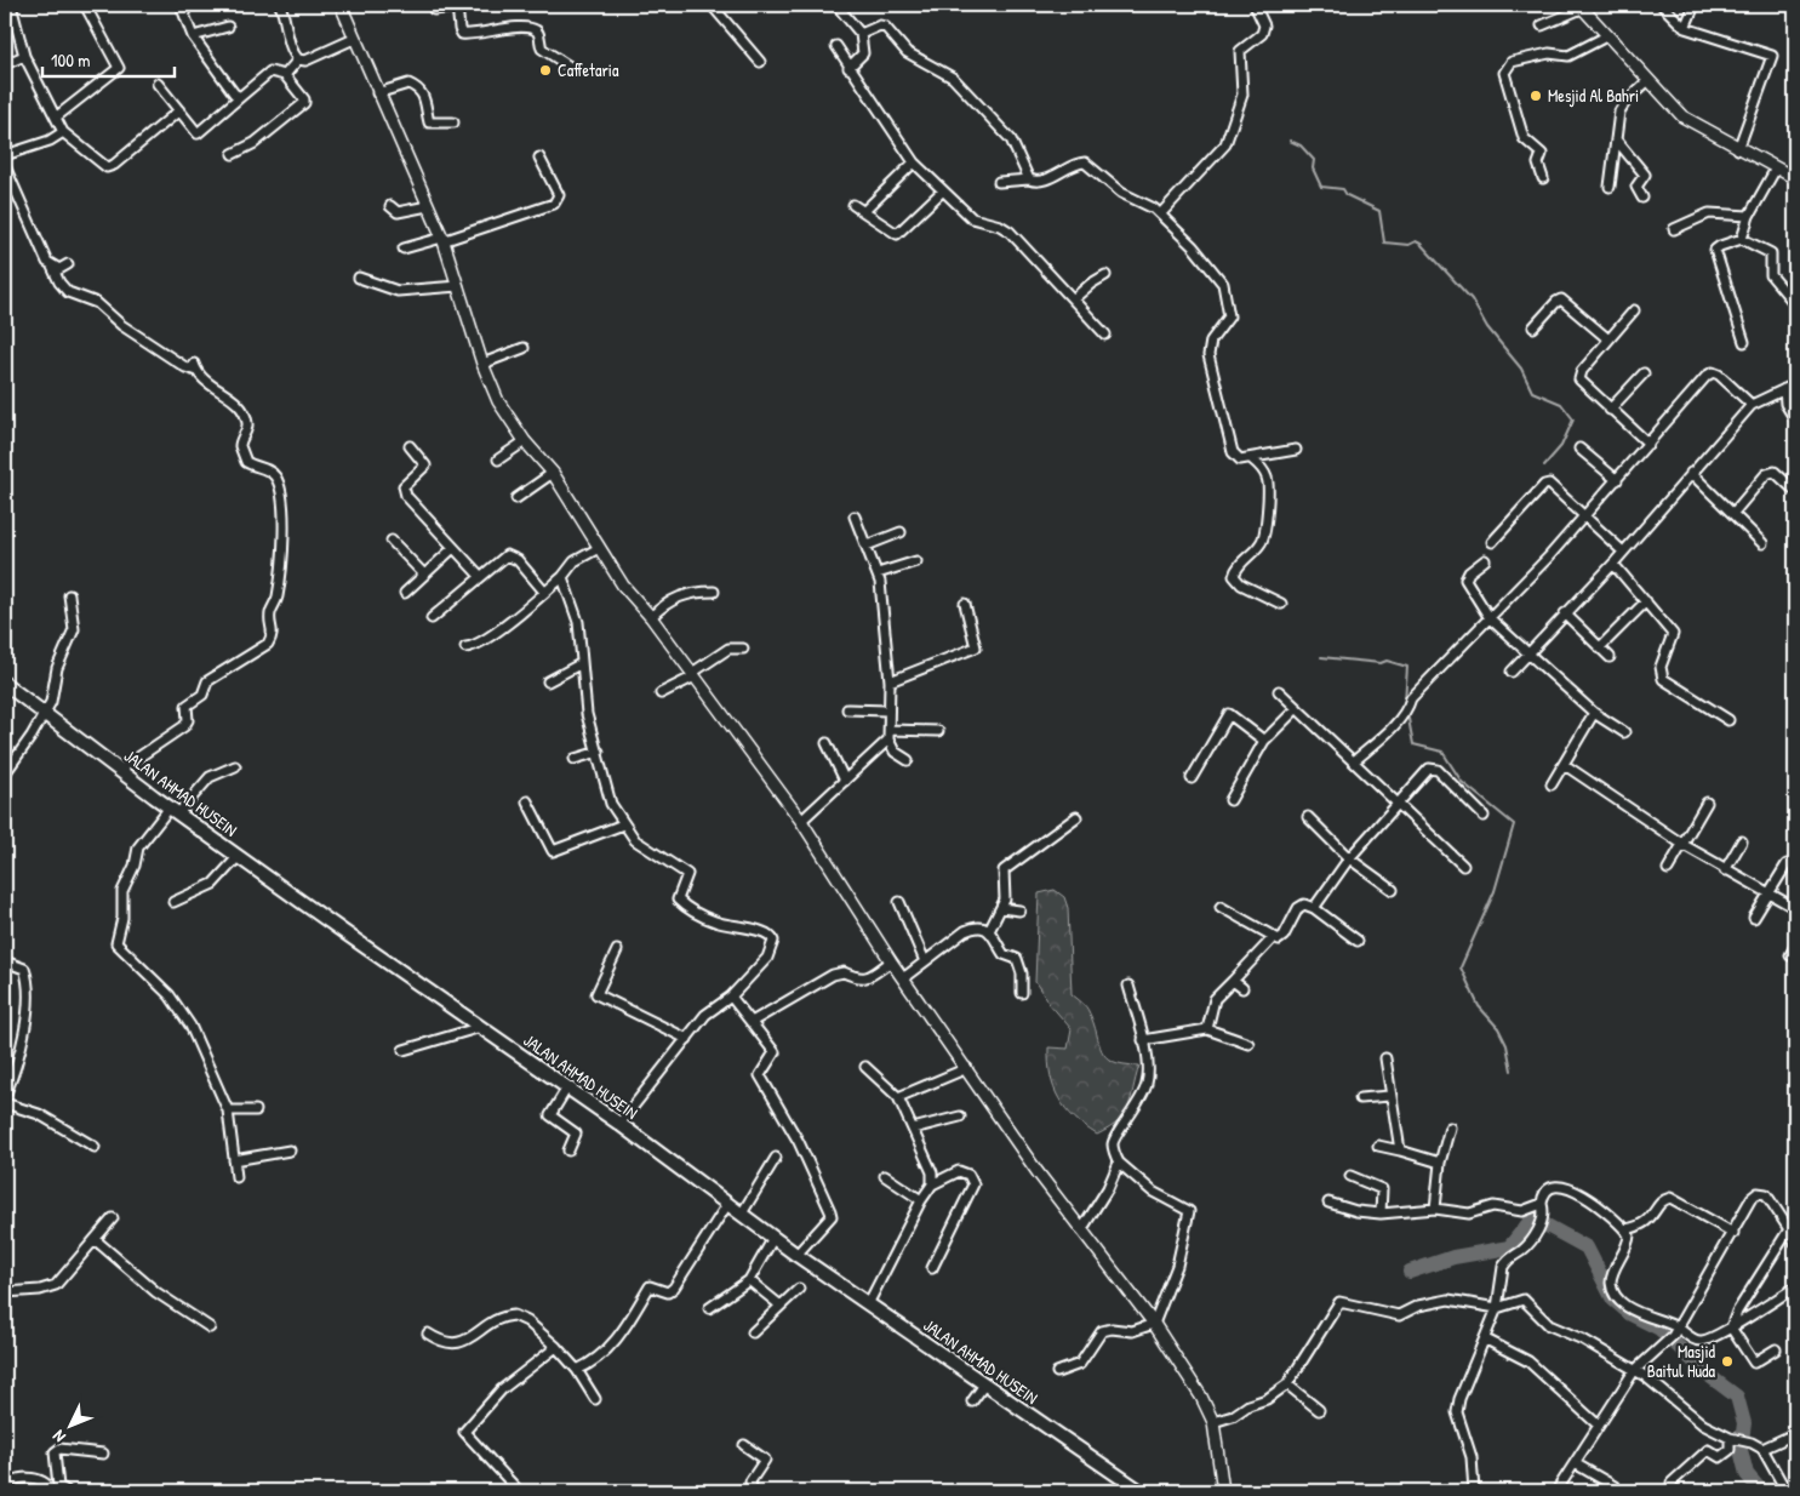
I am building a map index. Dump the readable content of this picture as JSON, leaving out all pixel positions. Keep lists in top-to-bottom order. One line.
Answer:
{"streets":{"main road":["JALAN AHMAD HUSEIN"]},"places":["Caffetaria","Mesjid Al Bahri","Masjid Baitul Huda"],"scale_bar":"100 m","north":"bottom left"}
